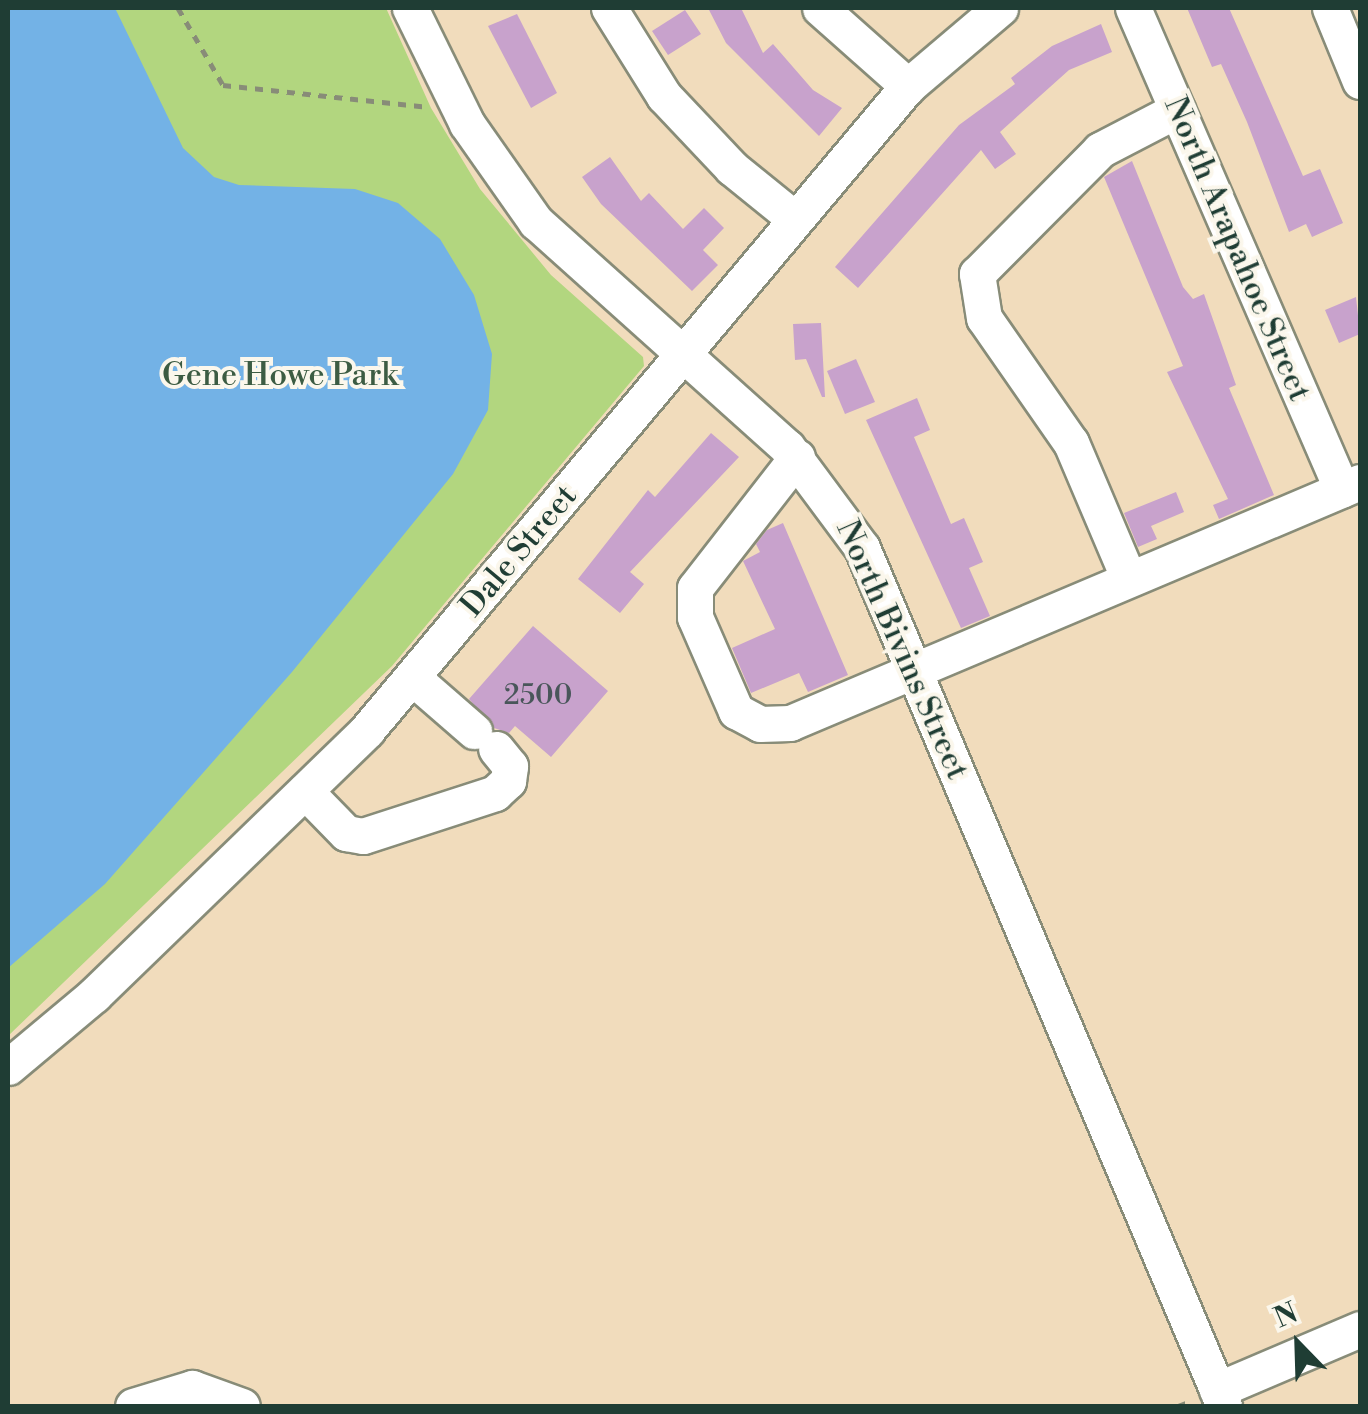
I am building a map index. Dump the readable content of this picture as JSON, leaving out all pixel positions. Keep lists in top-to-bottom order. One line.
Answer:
{"streets":{"street":["North Arapahoe Street","Dale Street","North Bivins Street"]},"crossings":[["Dale Street","North Bivins Street"]],"parks":["Gene Howe Park"],"house_numbers":["2500"],"north":"top left"}
